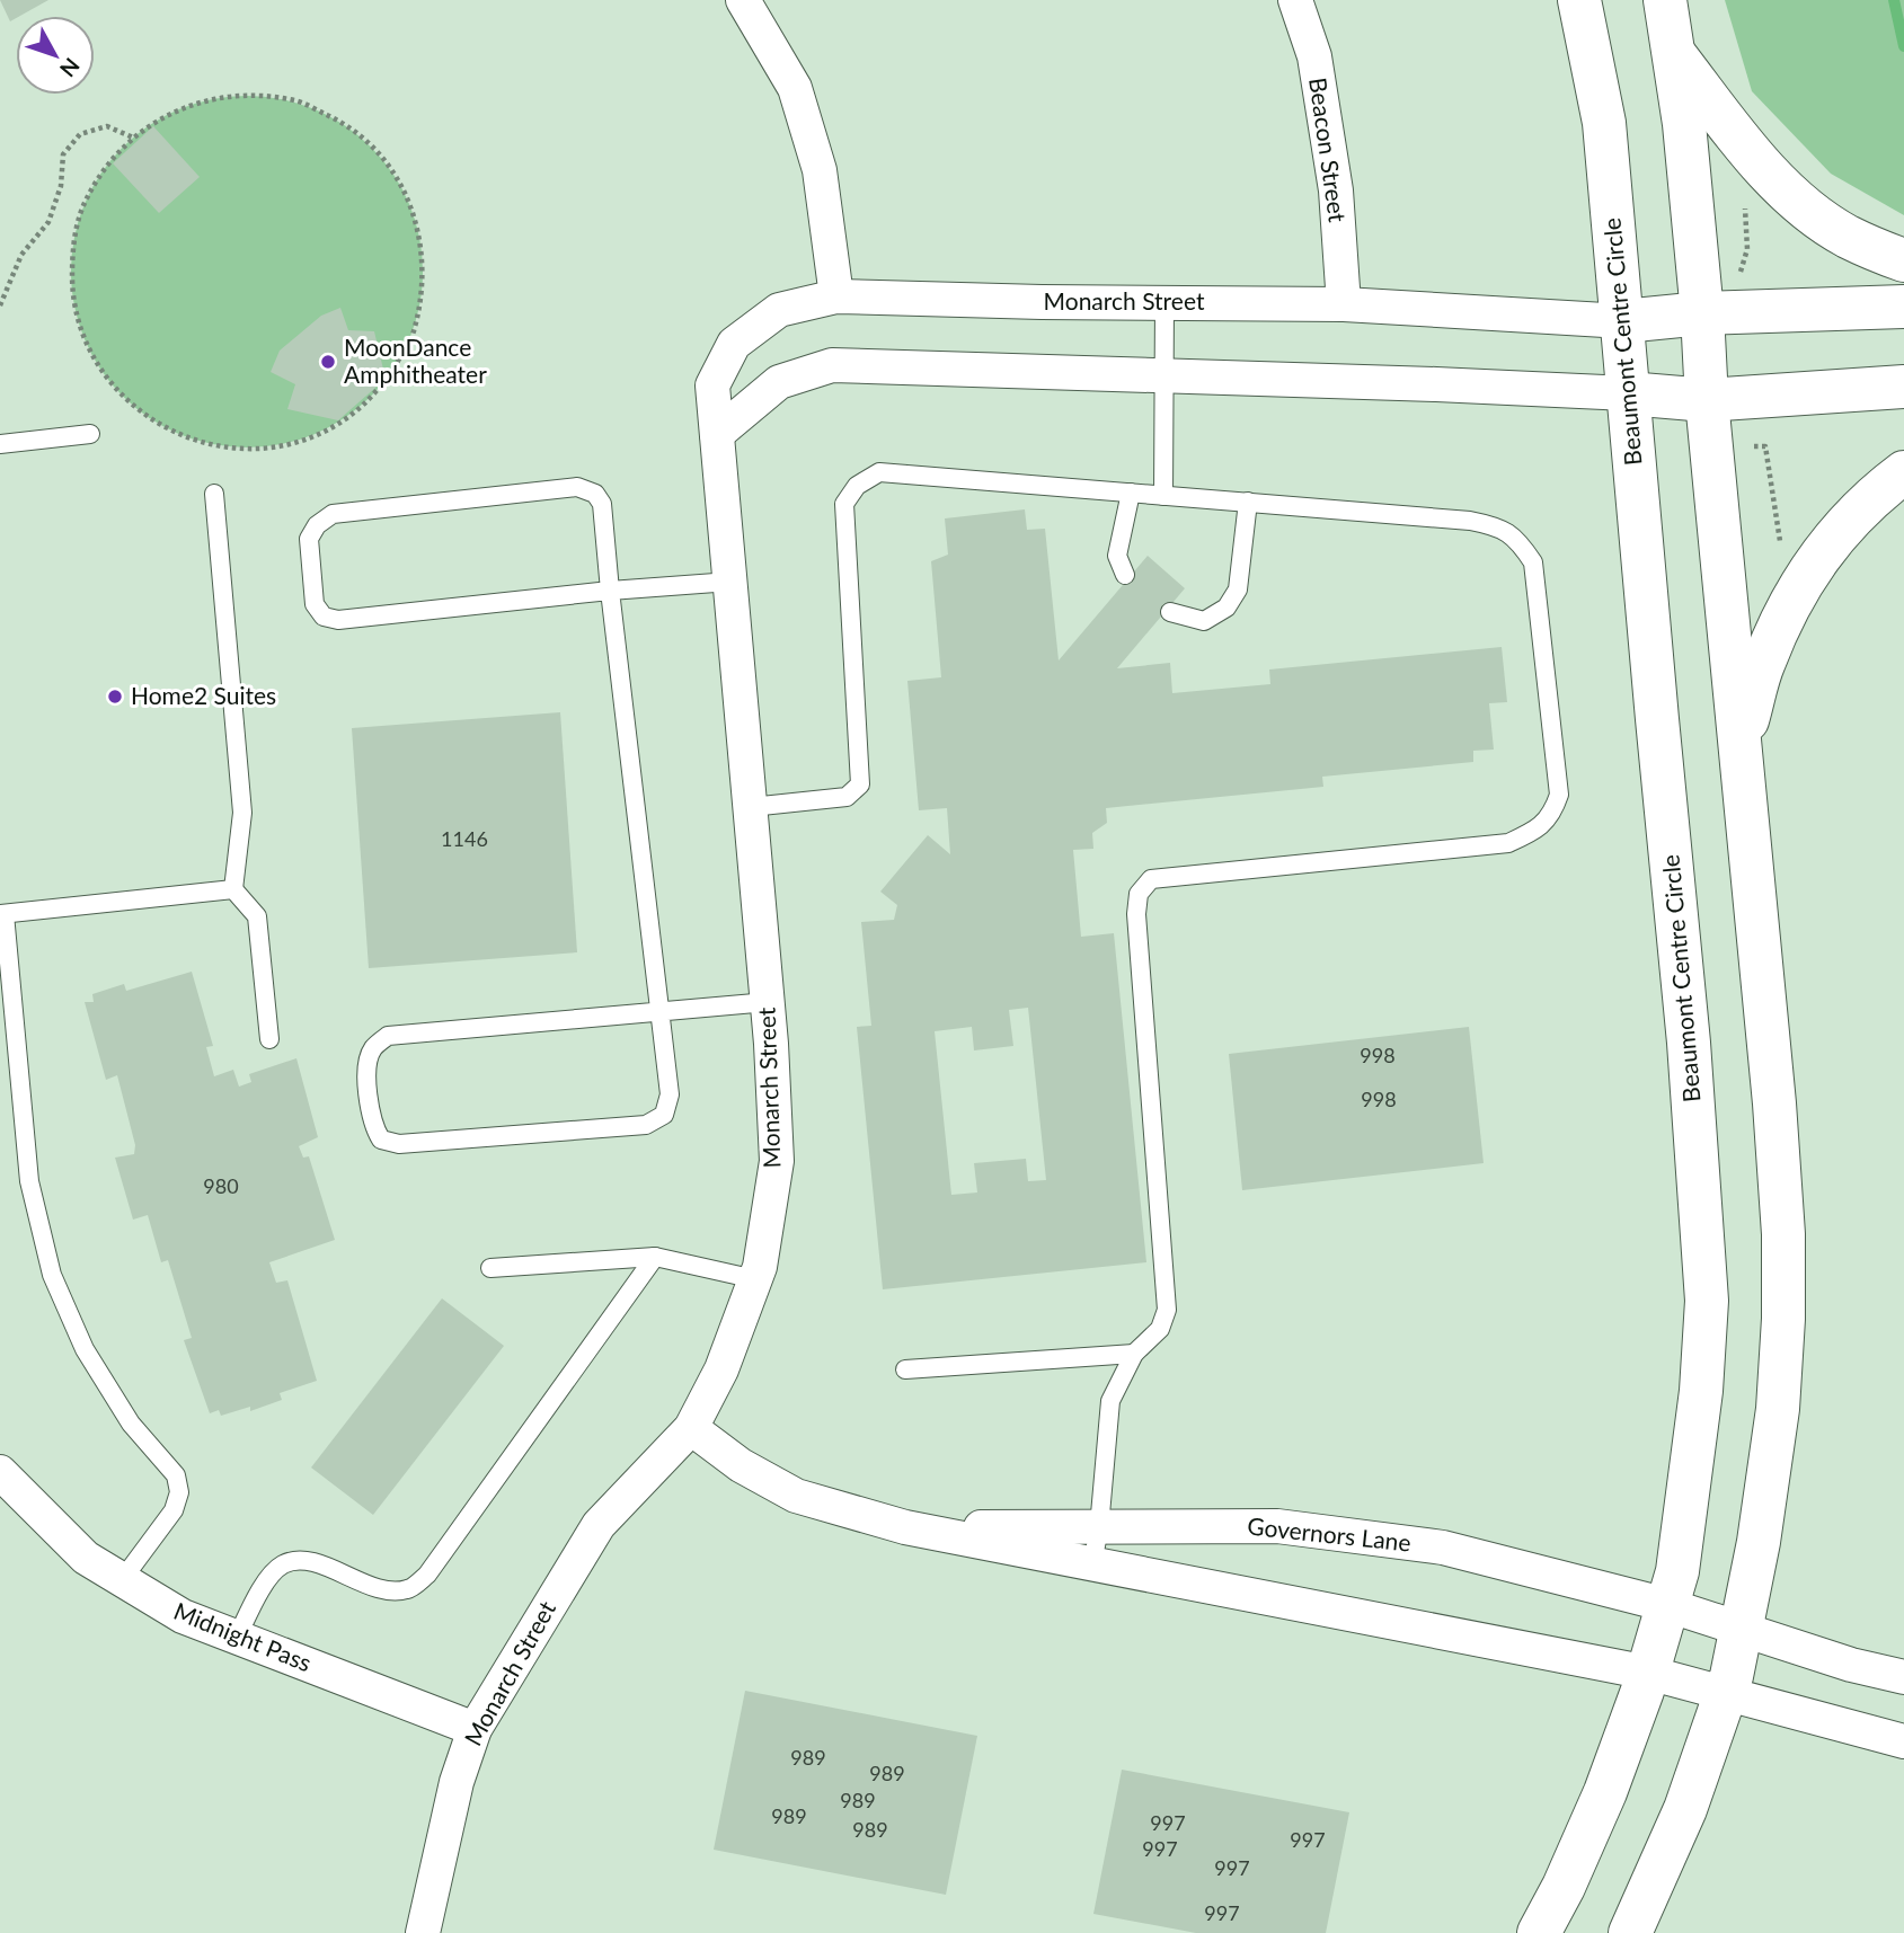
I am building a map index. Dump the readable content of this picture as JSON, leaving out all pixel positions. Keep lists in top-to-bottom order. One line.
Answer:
{"streets":{"street":["Beacon Street","Monarch Street","Beaumont Centre Circle","Governors Lane","Midnight Pass"]},"crossings":[["Beacon Street","Monarch Street"],["Monarch Street","Beaumont Centre Circle"],["Monarch Street","Governors Lane"],["Monarch Street","Midnight Pass"],["Beaumont Centre Circle","Governors Lane"]],"places":["MoonDance Amphitheater","Home2 Suites"],"house_numbers":["1146","998","998","980","989","989","989","989","997","989","997","997","997","997"],"north":"bottom right"}
